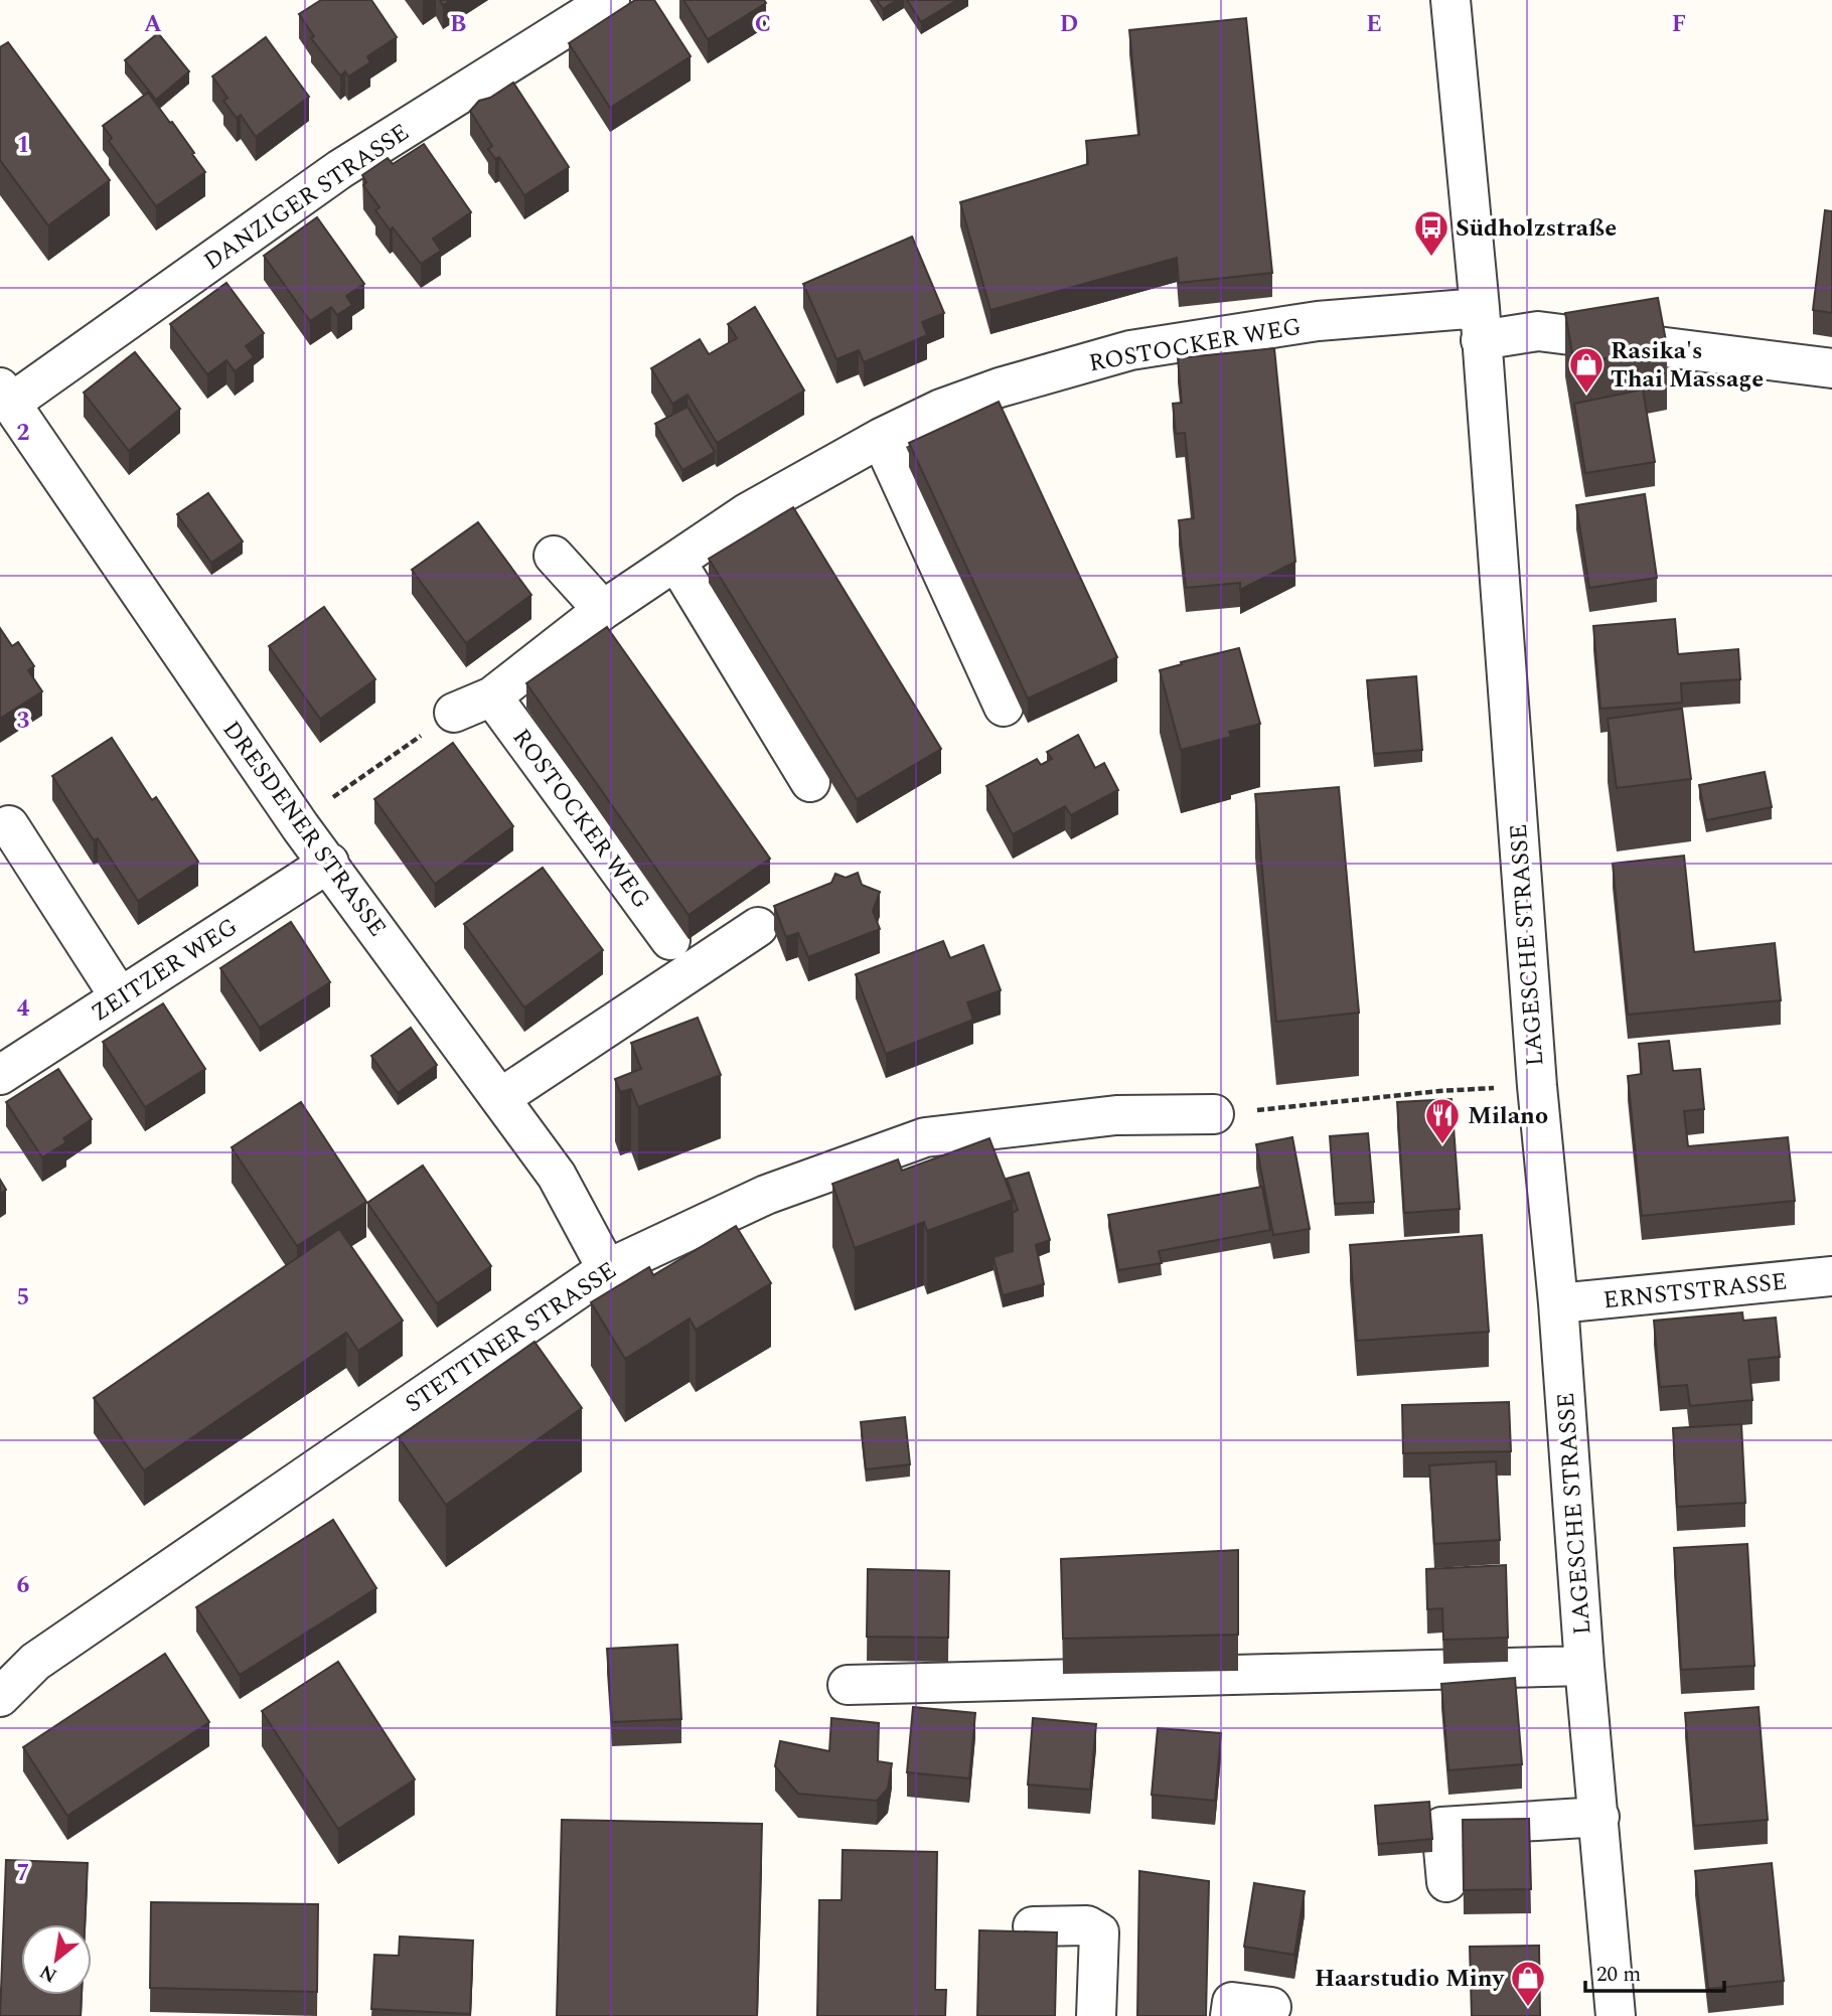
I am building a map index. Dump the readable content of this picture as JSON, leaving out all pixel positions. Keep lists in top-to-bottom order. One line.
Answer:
{"streets":{"street":["DANZIGER STRASSE","ROSTOCKER WEG","DRESDENER STRASSE","LAGESCHE STRASSE","ZEITZER WEG","ERNSTSTRASSE","STETTINER STRASSE"]},"crossings":[["DANZIGER STRASSE","DRESDENER STRASSE"],["ROSTOCKER WEG","LAGESCHE STRASSE"],["DRESDENER STRASSE","ZEITZER WEG"],["DRESDENER STRASSE","STETTINER STRASSE"],["LAGESCHE STRASSE","ERNSTSTRASSE"]],"places":{"bus stop":["Südholzstraße"],"shop":["Rasika's Thai Massage","Haarstudio Miny"],"restaurant":["Milano"]},"scale_bar":"20 m","north":"bottom left","grid":{"columns":["A","B","C","D","E","F"],"rows":["1","2","3","4","5","6","7"]}}
